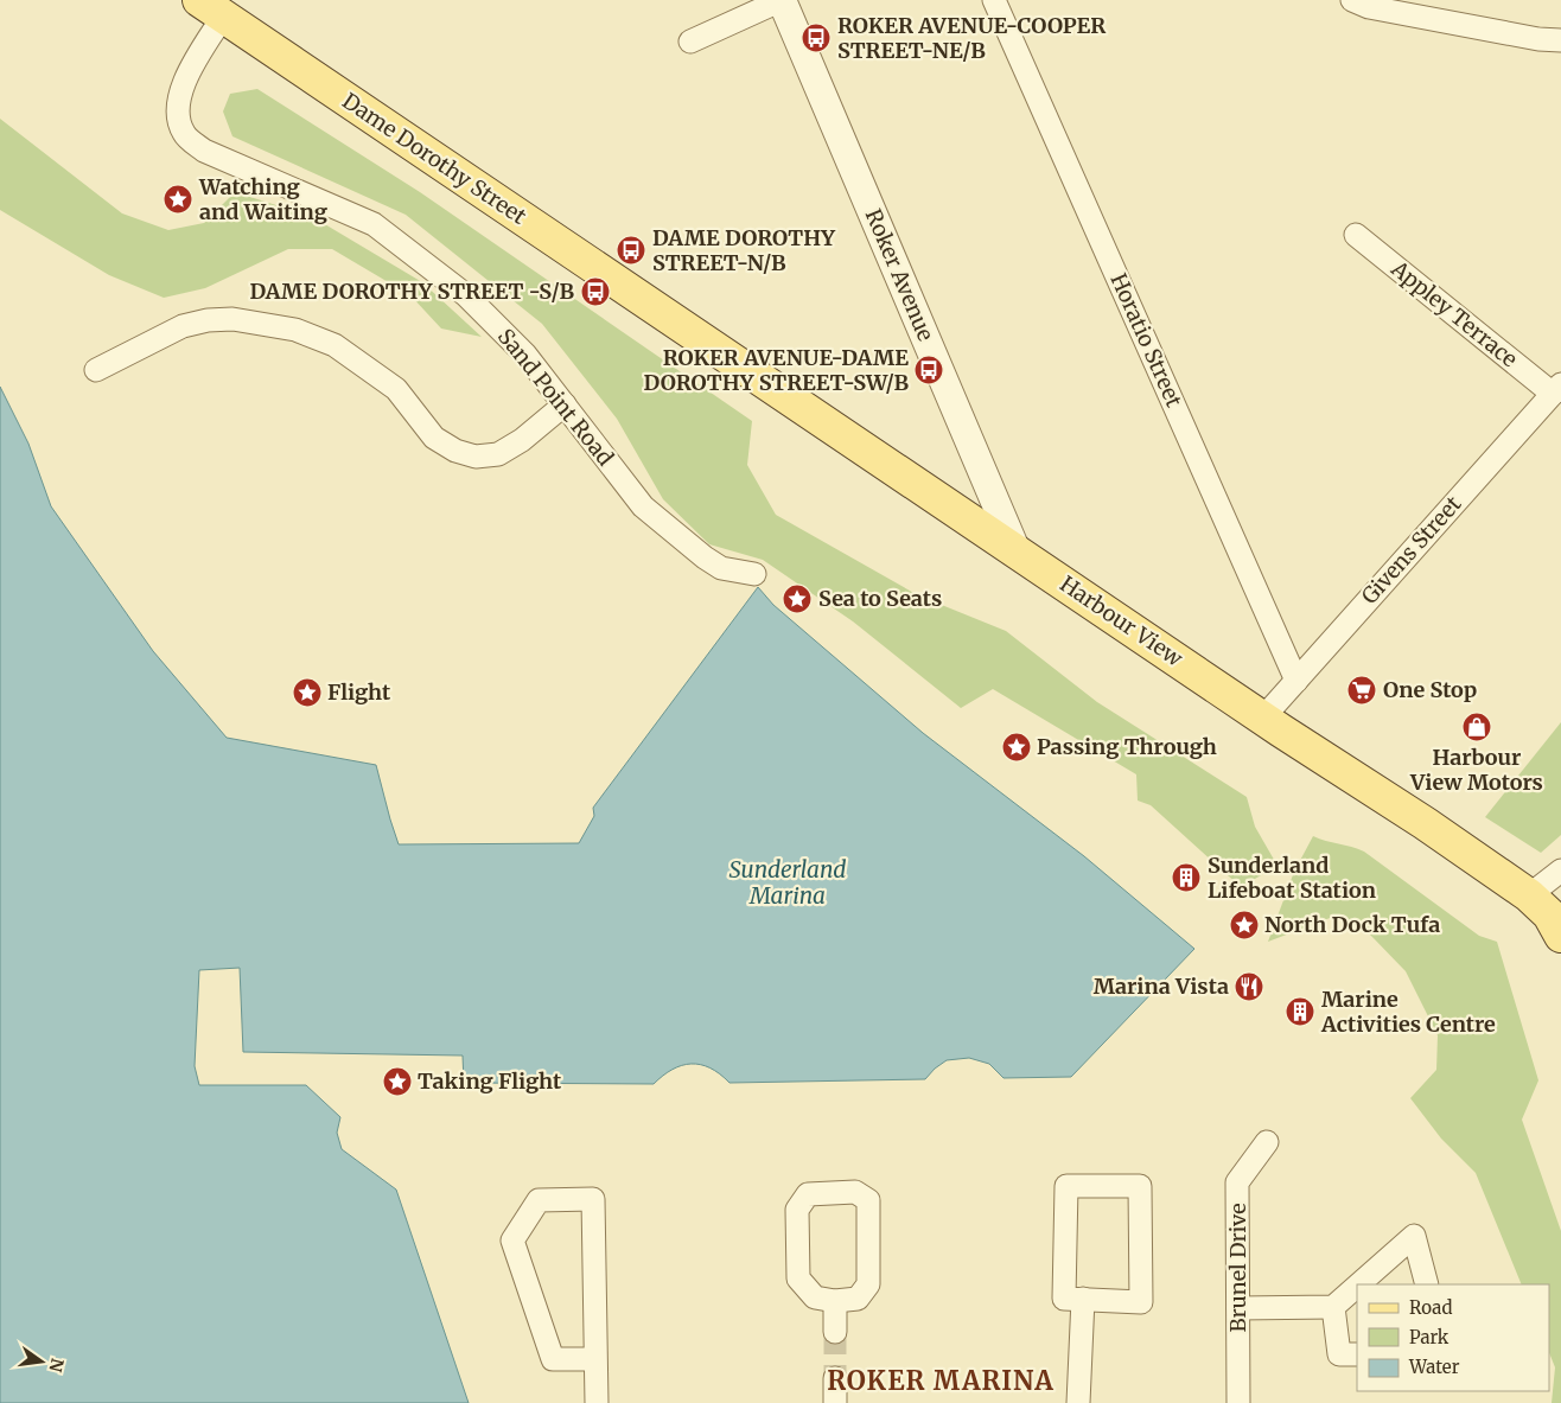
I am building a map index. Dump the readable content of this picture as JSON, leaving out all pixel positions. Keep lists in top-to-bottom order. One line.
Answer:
{"streets":{"main road":["Dame Dorothy Street","Harbour View"],"street":["Roker Avenue","Appley Terrace","Horatio Street","Sand Point Road","Givens Street","Brunel Drive"]},"crossings":[["Dame Dorothy Street","Sand Point Road"],["Dame Dorothy Street","Harbour View"],["Roker Avenue","Harbour View"],["Appley Terrace","Givens Street"],["Horatio Street","Givens Street"],["Givens Street","Harbour View"]],"districts":["ROKER MARINA"],"water":["Sunderland Marina"],"places":{"bus stop":["ROKER AVENUE-COOPER STREET-NE/B","DAME DOROTHY STREET-N/B","DAME DOROTHY STREET -S/B","ROKER AVENUE-DAME DOROTHY STREET-SW/B"],"place":["Watching and Waiting","Sea to Seats","Flight","Passing Through","North Dock Tufa","Taking Flight"],"supermarket":["One Stop"],"shop":["Harbour View Motors"],"building":["Sunderland Lifeboat Station","Marine Activities Centre"],"restaurant":["Marina Vista"]},"legend":["Road","Park","Water"],"north":"right"}
